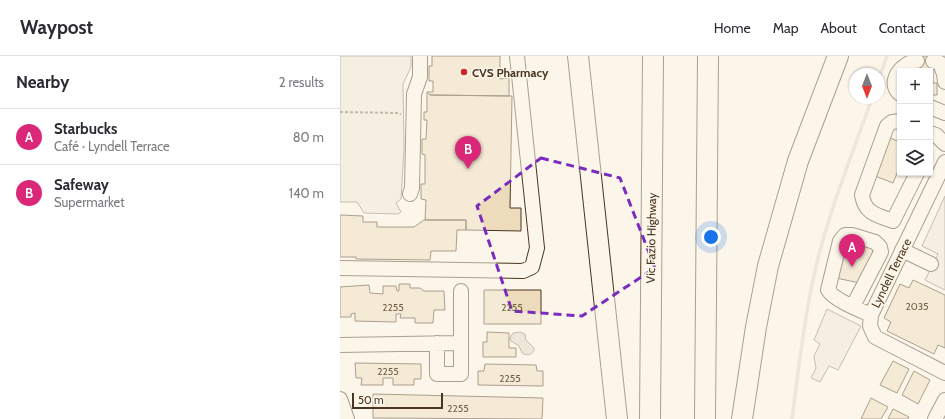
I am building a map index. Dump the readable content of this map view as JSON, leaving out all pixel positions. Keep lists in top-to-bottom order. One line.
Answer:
{"streets":{"highway":["Vic Fazio Highway"],"street":["Lyndell Terrace"]},"places":["CVS Pharmacy"],"house_numbers":["2035","2255","2255","2255","2255","2255"],"scale_bar":"50 m","north":"bottom","page":{"header":"Waypost","nav":["Home","Map","About","Contact"],"heading":["Nearby","2 results"],"map_buttons":["+","−"],"list":[{"mark":"A","name":"Starbucks","note":"Café · Lyndell Terrace","value":"80 m"},{"mark":"B","name":"Safeway","note":"Supermarket","value":"140 m"}],"pins":["B","A"],"scale":"50 m"}}
